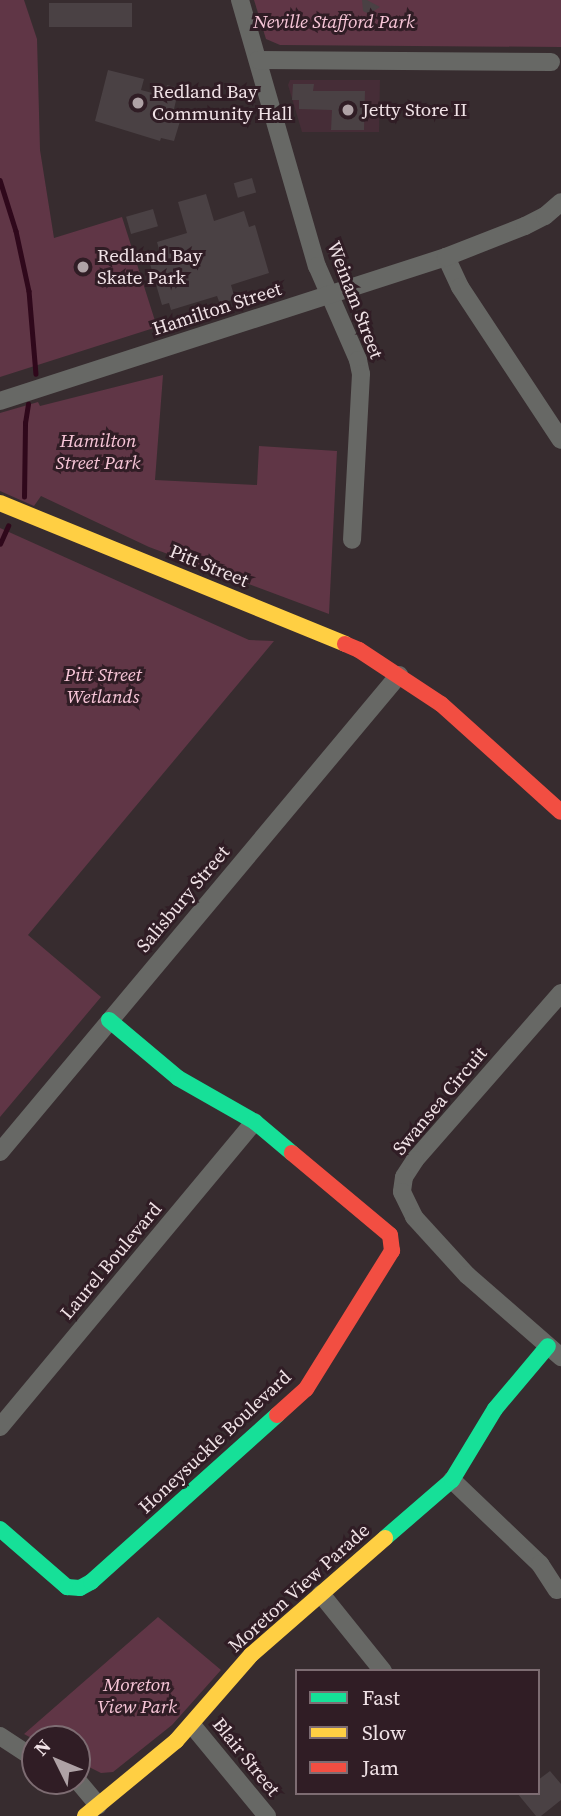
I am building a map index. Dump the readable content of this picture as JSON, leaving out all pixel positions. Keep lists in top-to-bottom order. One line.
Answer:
{"streets":{"street":["Weinam Street","Hamilton Street","Pitt Street","Salisbury Street","Swansea Circuit","Laurel Boulevard","Honeysuckle Boulevard","Moreton View Parade","Blair Street"]},"crossings":[["Weinam Street","Hamilton Street"],["Pitt Street","Salisbury Street"],["Salisbury Street","Honeysuckle Boulevard"],["Swansea Circuit","Moreton View Parade"],["Laurel Boulevard","Honeysuckle Boulevard"],["Moreton View Parade","Blair Street"]],"parks":["Neville Stafford Park","Hamilton Street Park","Pitt Street Wetlands","Moreton View Park"],"places":["Redland Bay Community Hall","Jetty Store II","Redland Bay Skate Park"],"legend":["Fast","Slow","Jam"],"north":"top left"}
